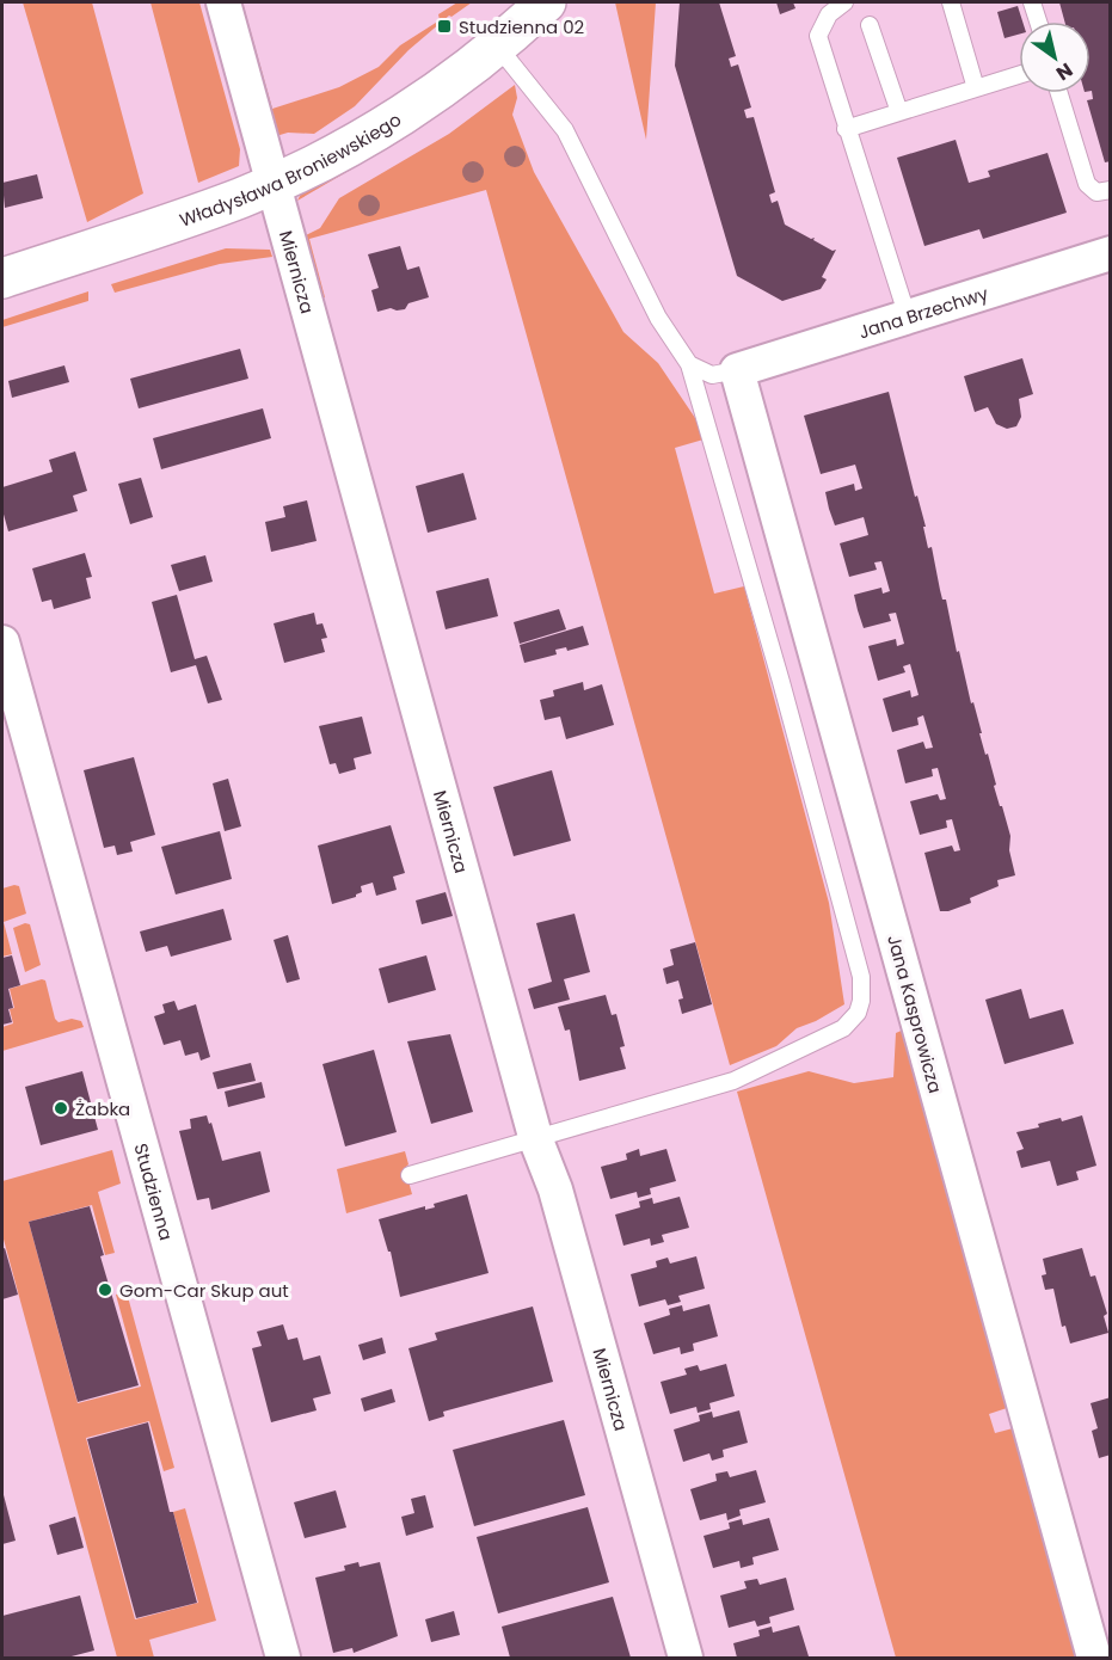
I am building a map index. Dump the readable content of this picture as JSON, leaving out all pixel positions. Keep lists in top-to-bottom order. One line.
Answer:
{"streets":{"street":["Władysława Broniewskiego","Miernicza","Jana Brzechwy","Jana Kasprowicza","Studzienna"]},"crossings":[["Władysława Broniewskiego","Miernicza"],["Jana Brzechwy","Jana Kasprowicza"]],"places":{"transit":["Studzienna 02"],"other":["Żabka","Gom-Car Skup aut"]},"north":"bottom right"}
